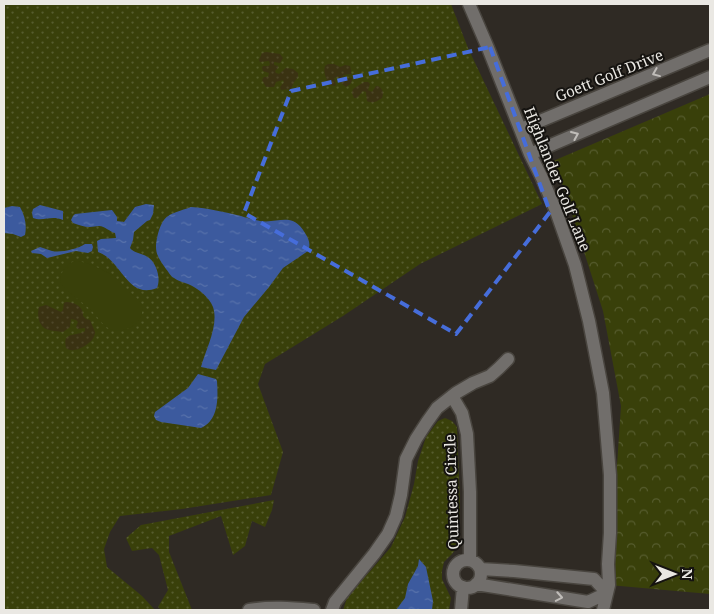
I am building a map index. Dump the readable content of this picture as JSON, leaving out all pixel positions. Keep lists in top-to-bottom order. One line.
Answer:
{"streets":{"street":["Goett Golf Drive","Highlander Golf Lane","Quintessa Circle"]},"crossings":[["Goett Golf Drive","Highlander Golf Lane"]],"north":"right"}
